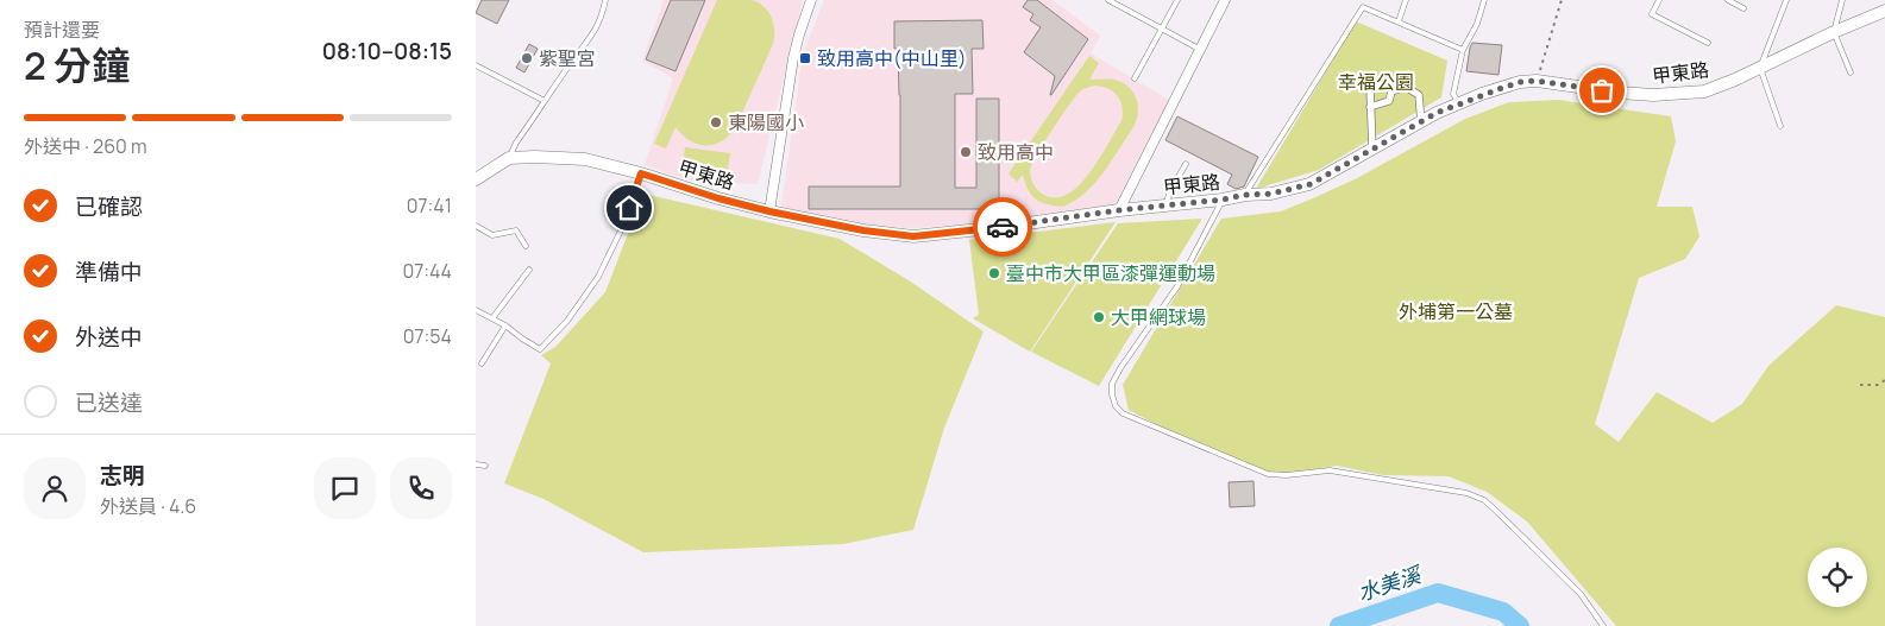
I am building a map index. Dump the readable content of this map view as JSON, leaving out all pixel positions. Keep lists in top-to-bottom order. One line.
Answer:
{"streets":{"street":["甲東路"]},"water":["水美溪"],"parks":["幸福公園","外埔第一公墓"],"places":{"other":["紫聖宮","東陽國小","致用高中","臺中市大甲區漆彈運動場","大甲網球場"],"transit":["致用高中(中山里)"]},"page":{"heading":["2 分鐘","預計還要","08:10–08:15"],"panel":["志明","外送員 · 4.6"],"bar":"外送中 · 260 m","list":[["已確認","07:41"],["準備中","07:44"],["外送中","07:54"],"已送達"]}}
